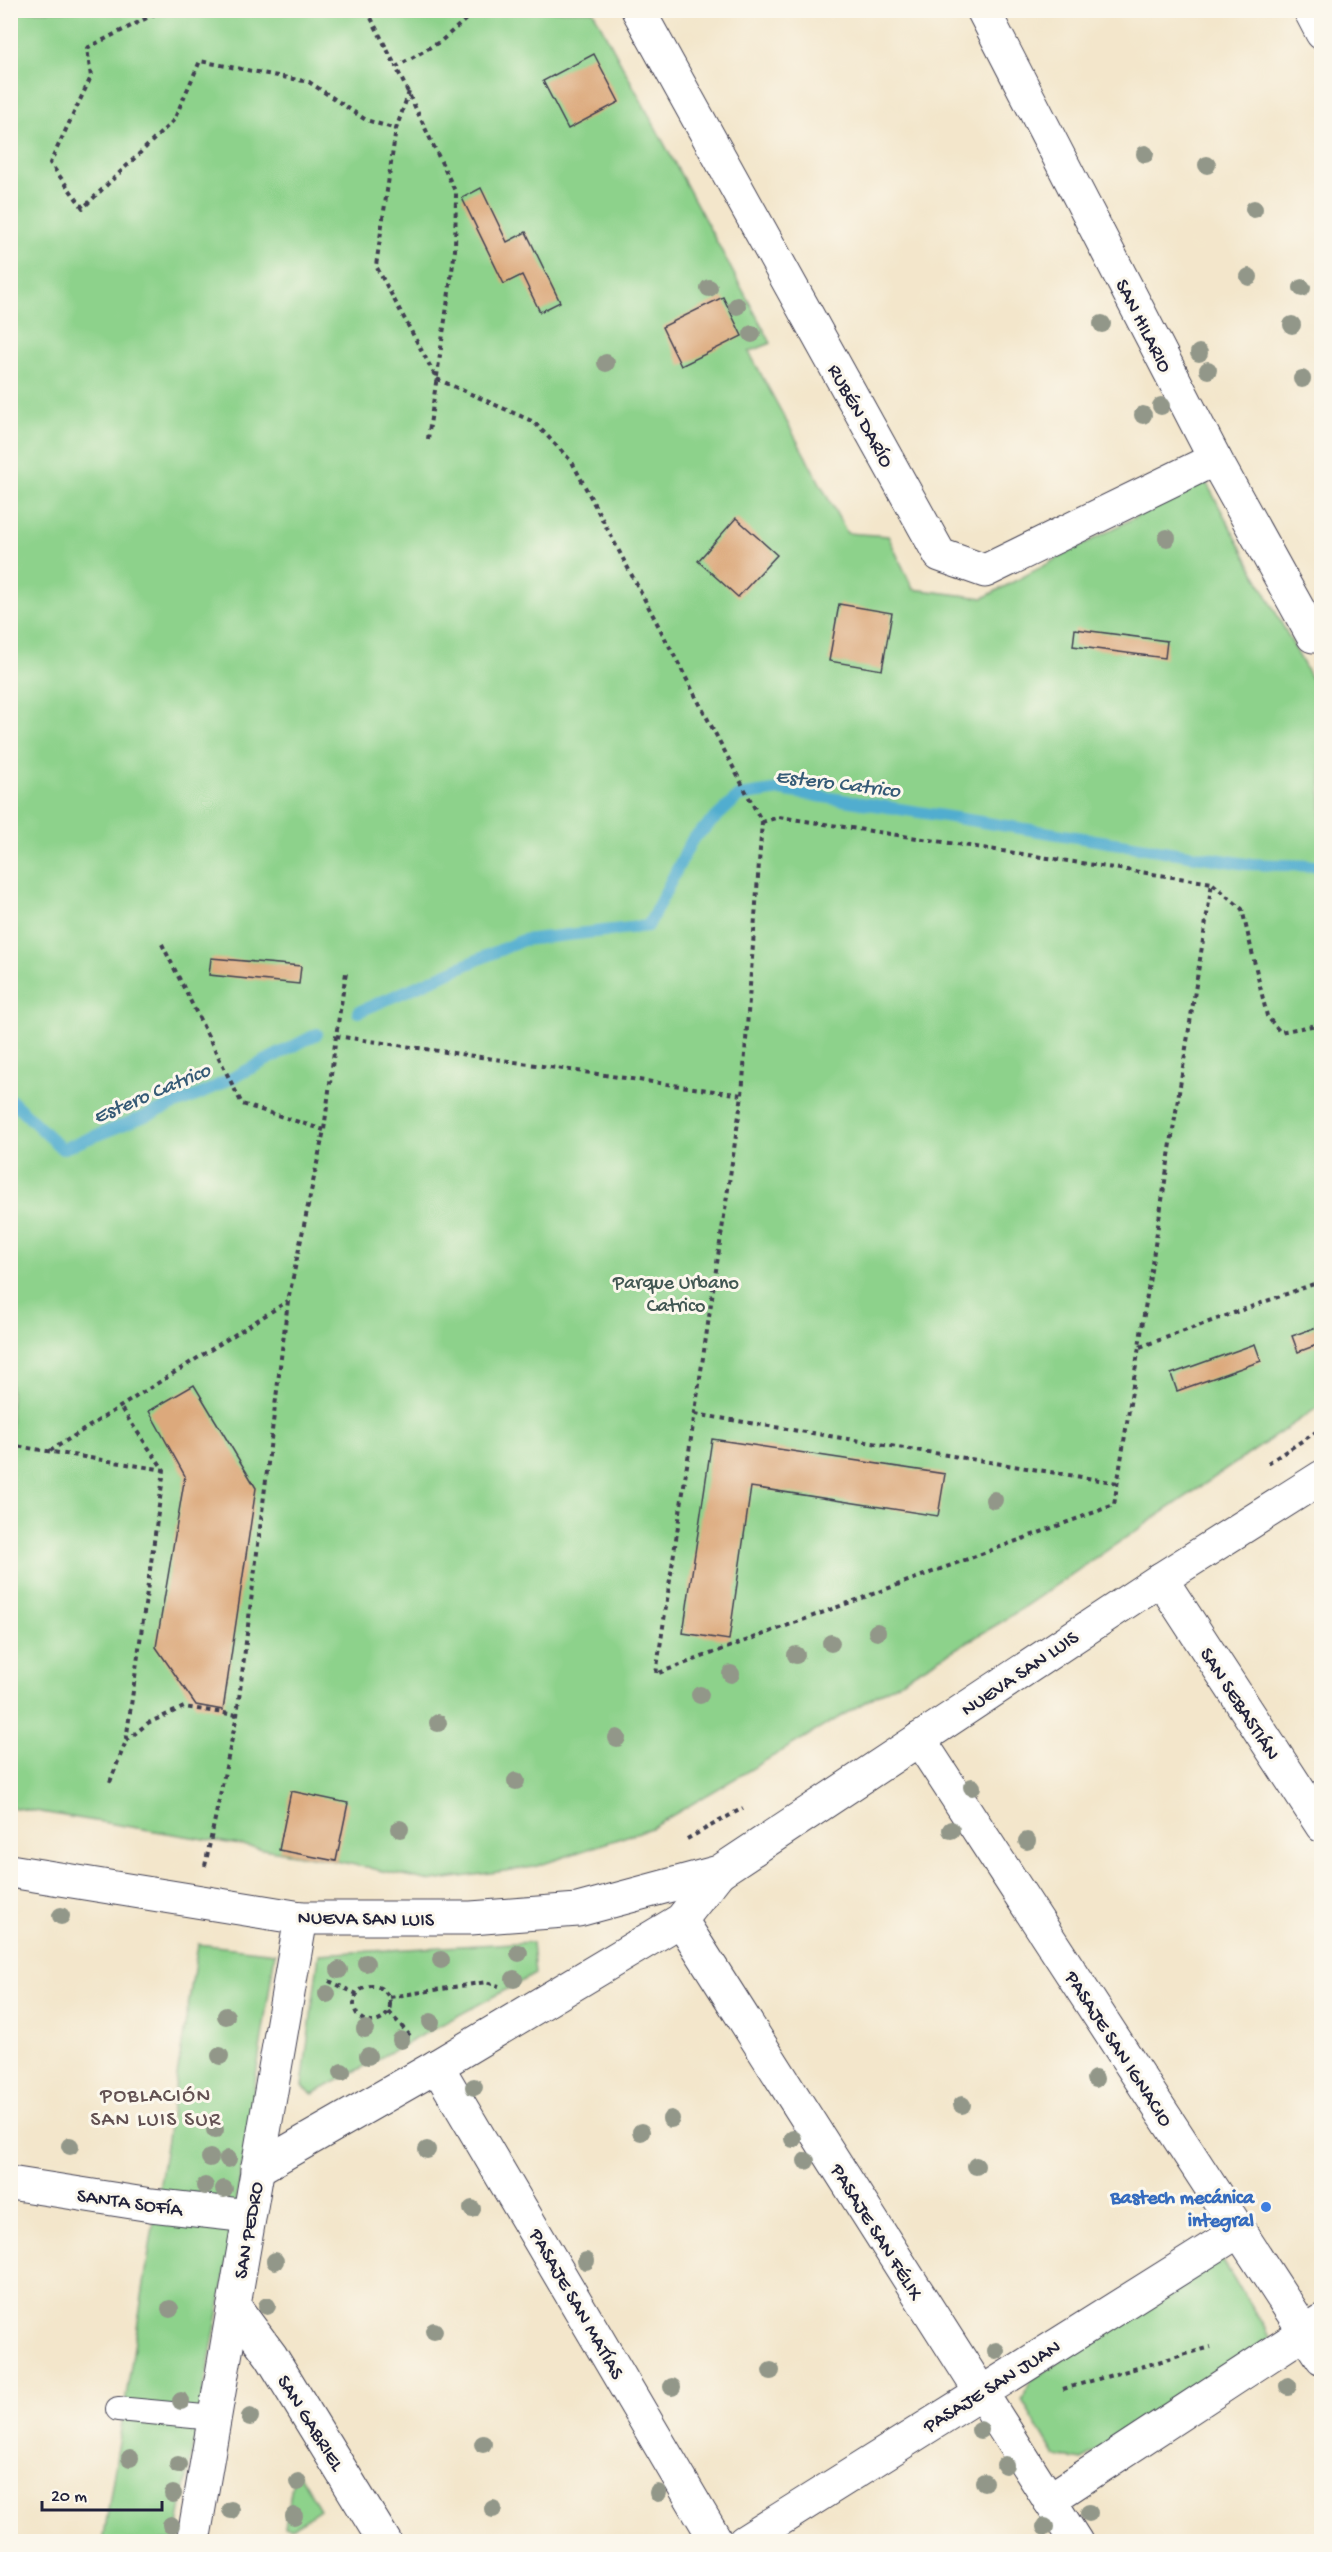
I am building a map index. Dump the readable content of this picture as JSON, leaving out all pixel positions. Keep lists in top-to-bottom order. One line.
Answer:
{"streets":{"street":["SAN HILARIO","RUBÉN DARÍO","NUEVA SAN LUIS","SAN SEBASTIÁN","PASAJE SAN IGNACIO","SANTA SOFÍA","SAN PEDRO","PASAJE SAN FÉLIX","PASAJE SAN MATÍAS","PASAJE SAN JUAN","SAN GABRIEL"]},"crossings":[["SAN HILARIO","RUBÉN DARÍO"],["NUEVA SAN LUIS","SAN SEBASTIÁN"],["NUEVA SAN LUIS","PASAJE SAN IGNACIO"],["NUEVA SAN LUIS","SAN PEDRO"],["NUEVA SAN LUIS","PASAJE SAN FÉLIX"],["NUEVA SAN LUIS","PASAJE SAN MATÍAS"],["PASAJE SAN IGNACIO","PASAJE SAN JUAN"],["SANTA SOFÍA","SAN PEDRO"],["SAN PEDRO","SAN GABRIEL"],["PASAJE SAN FÉLIX","PASAJE SAN JUAN"]],"districts":["POBLACIÓN SAN LUIS SUR"],"water":["Estero Catrico"],"parks":["Parque Urbano Catrico"],"places":["Bastech mecánica integral"],"scale_bar":"20 m"}
